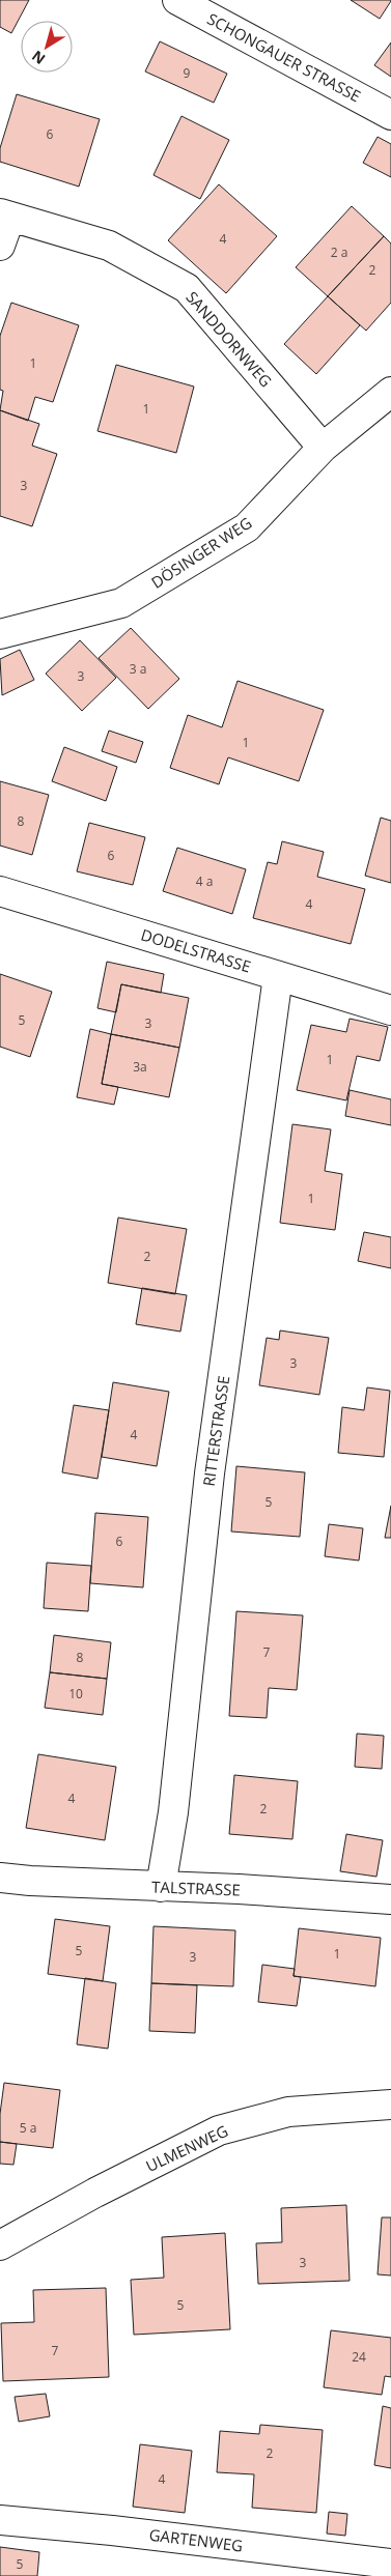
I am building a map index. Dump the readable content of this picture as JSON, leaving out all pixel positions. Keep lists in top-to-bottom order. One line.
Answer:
{"streets":{"street":["SCHONGAUER STRASSE","SANDDORNWEG","DÖSINGER WEG","DODELSTRASSE","RITTERSTRASSE","TALSTRASSE","ULMENWEG","GARTENWEG"]},"crossings":[["SANDDORNWEG","DÖSINGER WEG"],["DODELSTRASSE","RITTERSTRASSE"],["RITTERSTRASSE","TALSTRASSE"]],"house_numbers":["9","6","4","2 a","2","1","1","3","3 a","3","1","8","6","4 a","4","5","3","1","3a","1","2","3","4","5","6","7","8","10","4","2","5","1","3","5 a","3","5","7","24","2","4","5"],"north":"bottom left"}
